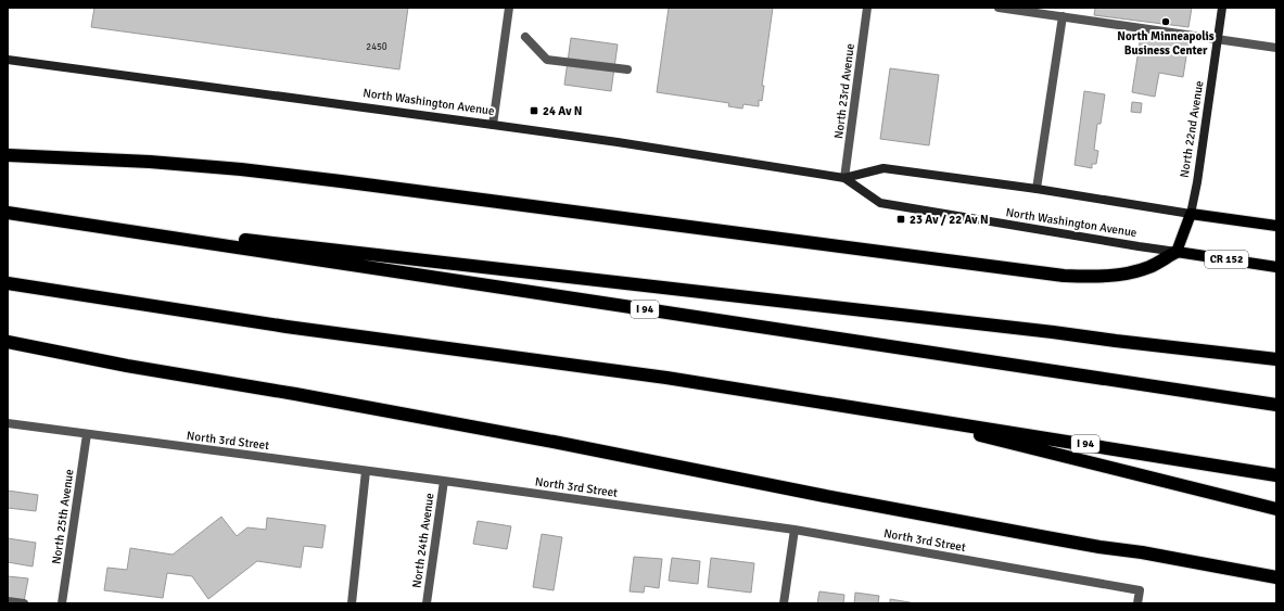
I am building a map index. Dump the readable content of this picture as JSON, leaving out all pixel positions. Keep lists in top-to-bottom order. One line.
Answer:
{"streets":{"highway":["I 94"],"main road":["North Washington Avenue","North 22nd Avenue","CR 152"],"street":["North 23rd Avenue","North 3rd Street","North 25th Avenue","North 24th Avenue"]},"crossings":[["North 23rd Avenue","North Washington Avenue"],["North Washington Avenue","North 22nd Avenue"],["North 3rd Street","North 25th Avenue"],["North 3rd Street","North 24th Avenue"]],"places":{"other":["North Minneapolis Business Center"],"transit":["24 Av N","23 Av / 22 Av N"]},"house_numbers":["2450"]}
